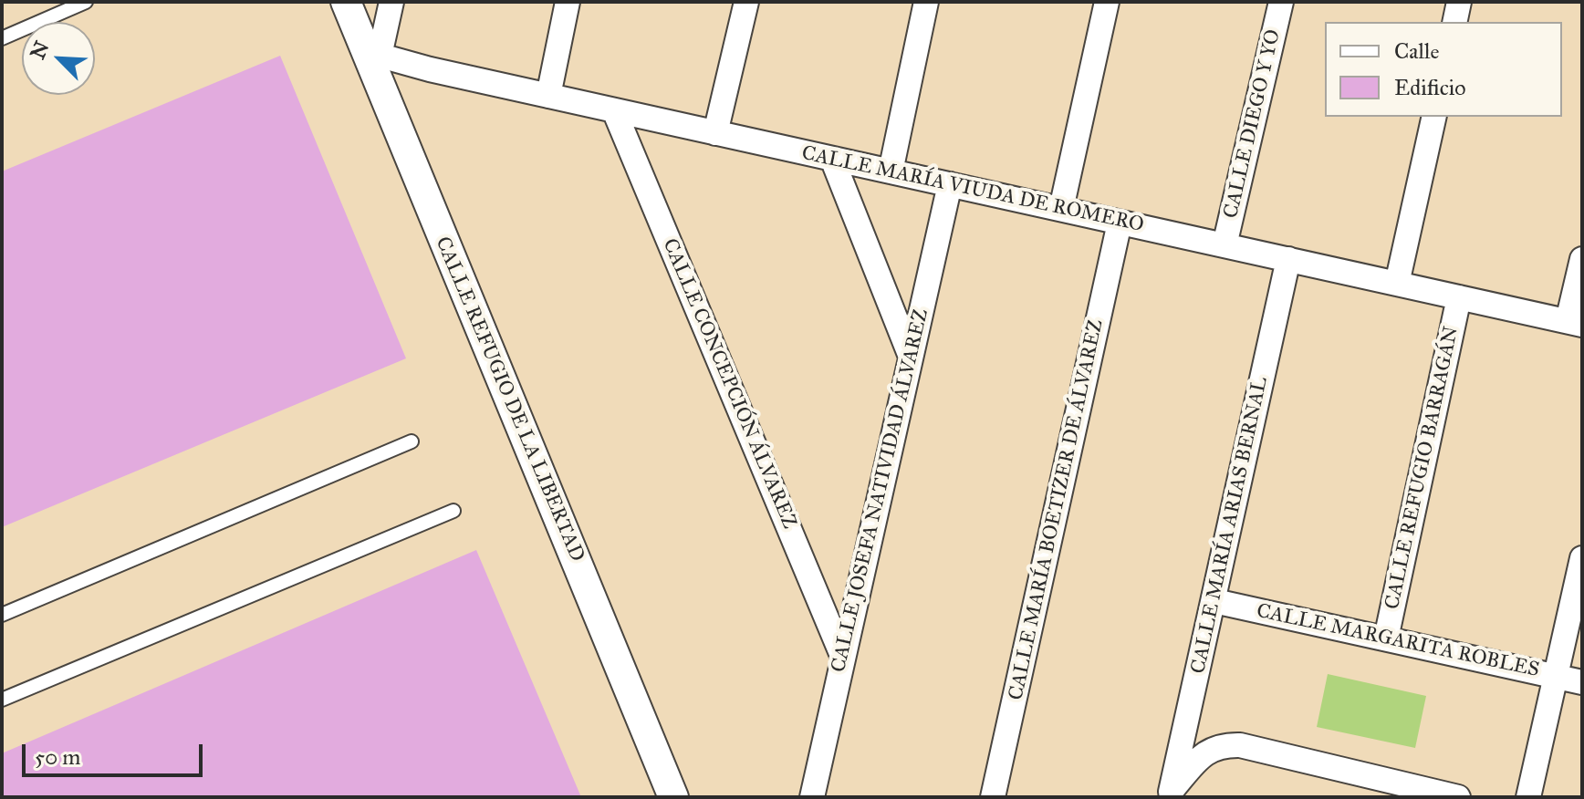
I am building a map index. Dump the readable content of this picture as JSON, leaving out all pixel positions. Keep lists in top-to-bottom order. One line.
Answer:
{"streets":{"street":["CALLE DIEGO Y YO","CALLE MARÍA VIUDA DE ROMERO","CALLE CONCEPCIÓN ÁLVAREZ","CALLE REFUGIO DE LA LIBERTAD","CALLE REFUGIO BARRAGÁN","CALLE JOSEFA NATIVIDAD ÁLVAREZ","CALLE MARÍA BOETIZER DE ÁLVAREZ","CALLE MARÍA ARIAS BERNAL","CALLE MARGARITA ROBLES"]},"crossings":[["CALLE DIEGO Y YO","CALLE MARÍA VIUDA DE ROMERO"],["CALLE MARÍA VIUDA DE ROMERO","CALLE CONCEPCIÓN ÁLVAREZ"],["CALLE MARÍA VIUDA DE ROMERO","CALLE REFUGIO DE LA LIBERTAD"],["CALLE MARÍA VIUDA DE ROMERO","CALLE REFUGIO BARRAGÁN"],["CALLE MARÍA VIUDA DE ROMERO","CALLE JOSEFA NATIVIDAD ÁLVAREZ"],["CALLE MARÍA VIUDA DE ROMERO","CALLE MARÍA BOETIZER DE ÁLVAREZ"],["CALLE MARÍA VIUDA DE ROMERO","CALLE MARÍA ARIAS BERNAL"],["CALLE CONCEPCIÓN ÁLVAREZ","CALLE JOSEFA NATIVIDAD ÁLVAREZ"],["CALLE REFUGIO BARRAGÁN","CALLE MARGARITA ROBLES"],["CALLE MARÍA ARIAS BERNAL","CALLE MARGARITA ROBLES"]],"legend":["Calle","Edificio"],"scale_bar":"50 m","north":"top left"}
